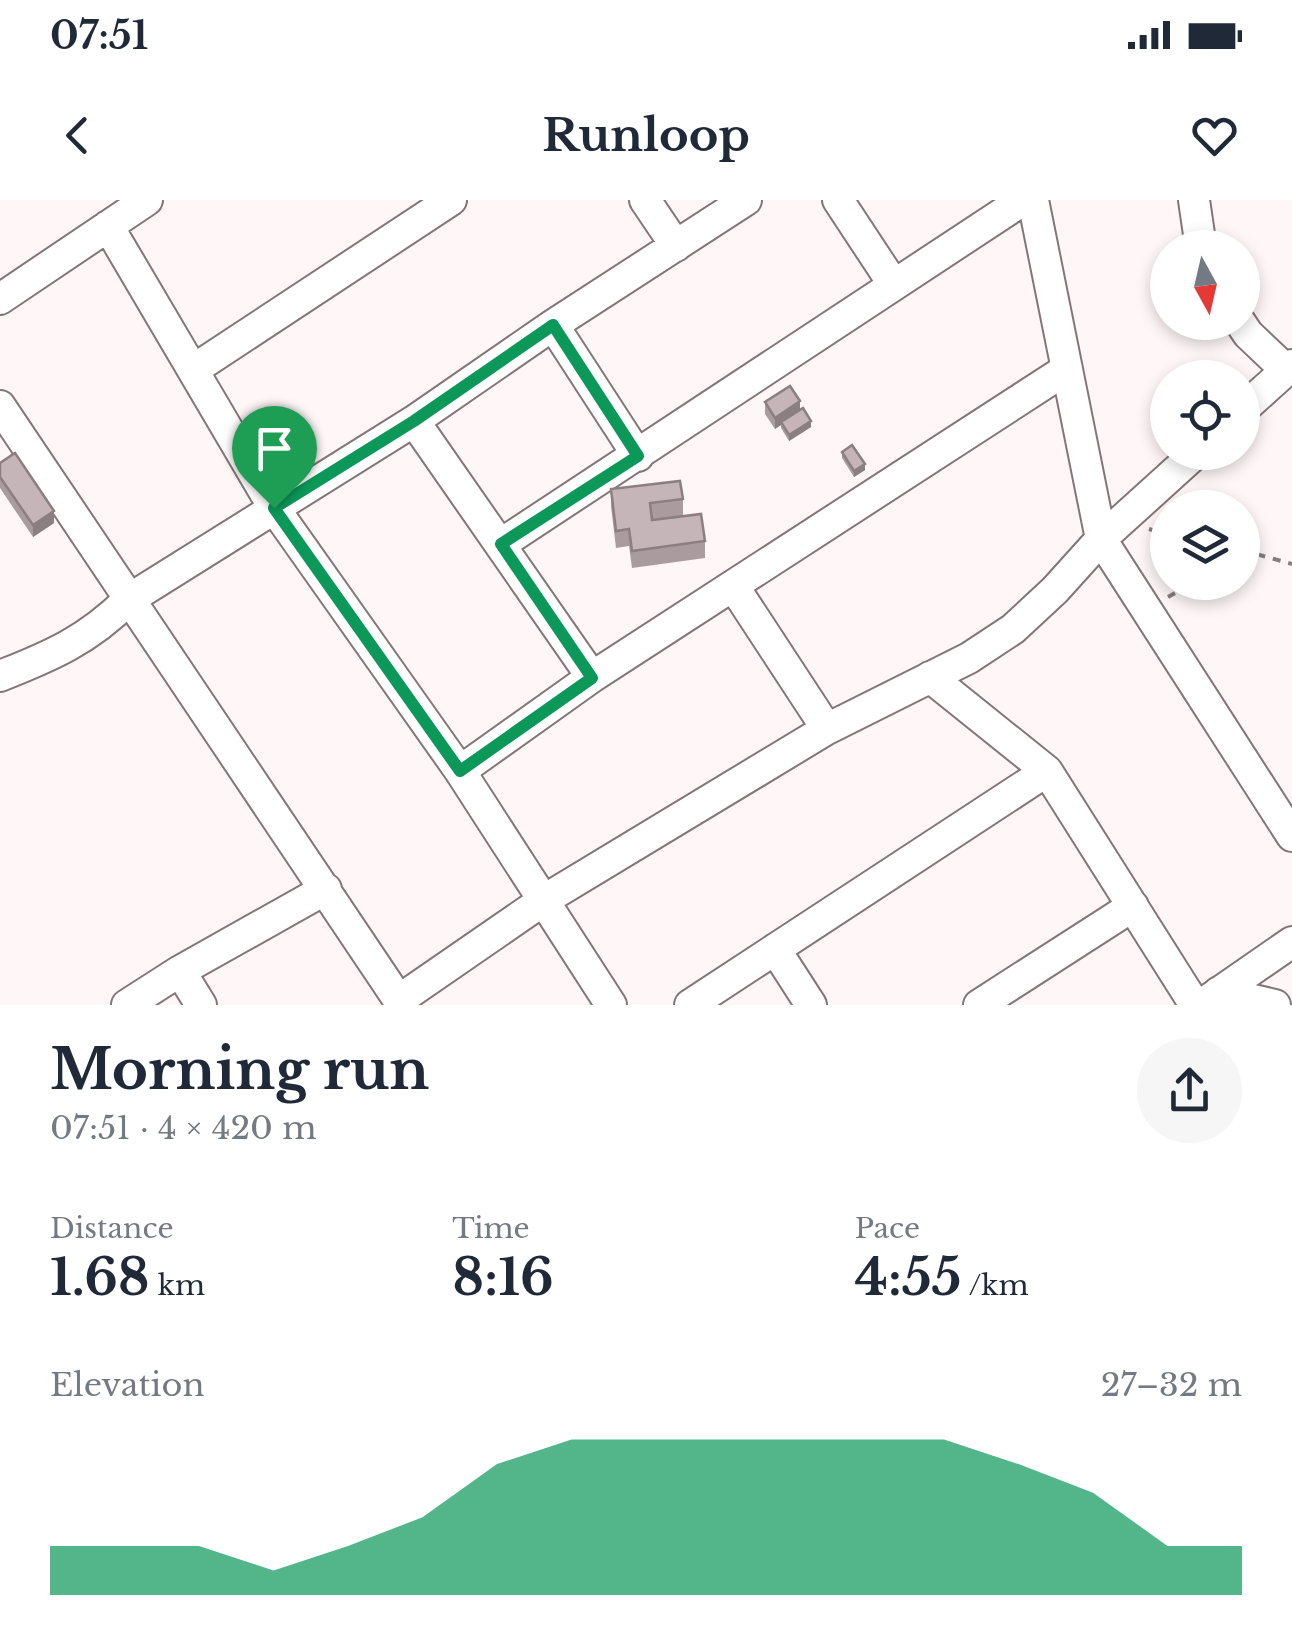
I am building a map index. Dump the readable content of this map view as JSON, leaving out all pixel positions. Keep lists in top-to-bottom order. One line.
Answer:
{"north":"bottom","page":{"status":"07:51","header":"Runloop","heading":["Morning run","07:51 · 4 × 420 m"],"stats":[["Distance","1.68 km"],["Time","8:16"],["Pace","4:55 /km"]],"chart":["Elevation","27–32 m"]}}
